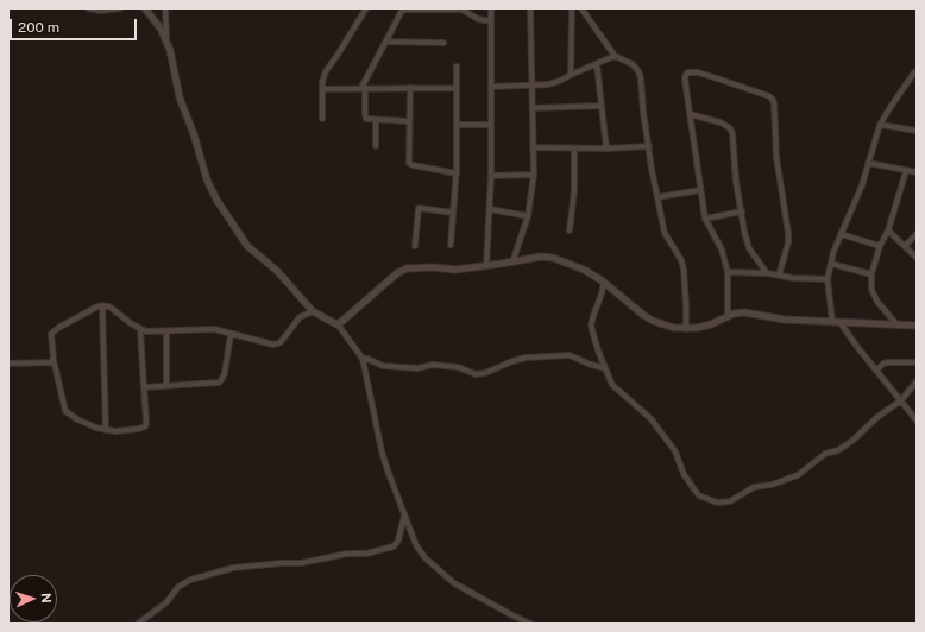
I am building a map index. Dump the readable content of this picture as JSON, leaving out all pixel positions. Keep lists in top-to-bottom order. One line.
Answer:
{"scale_bar":"200 m","north":"right"}
